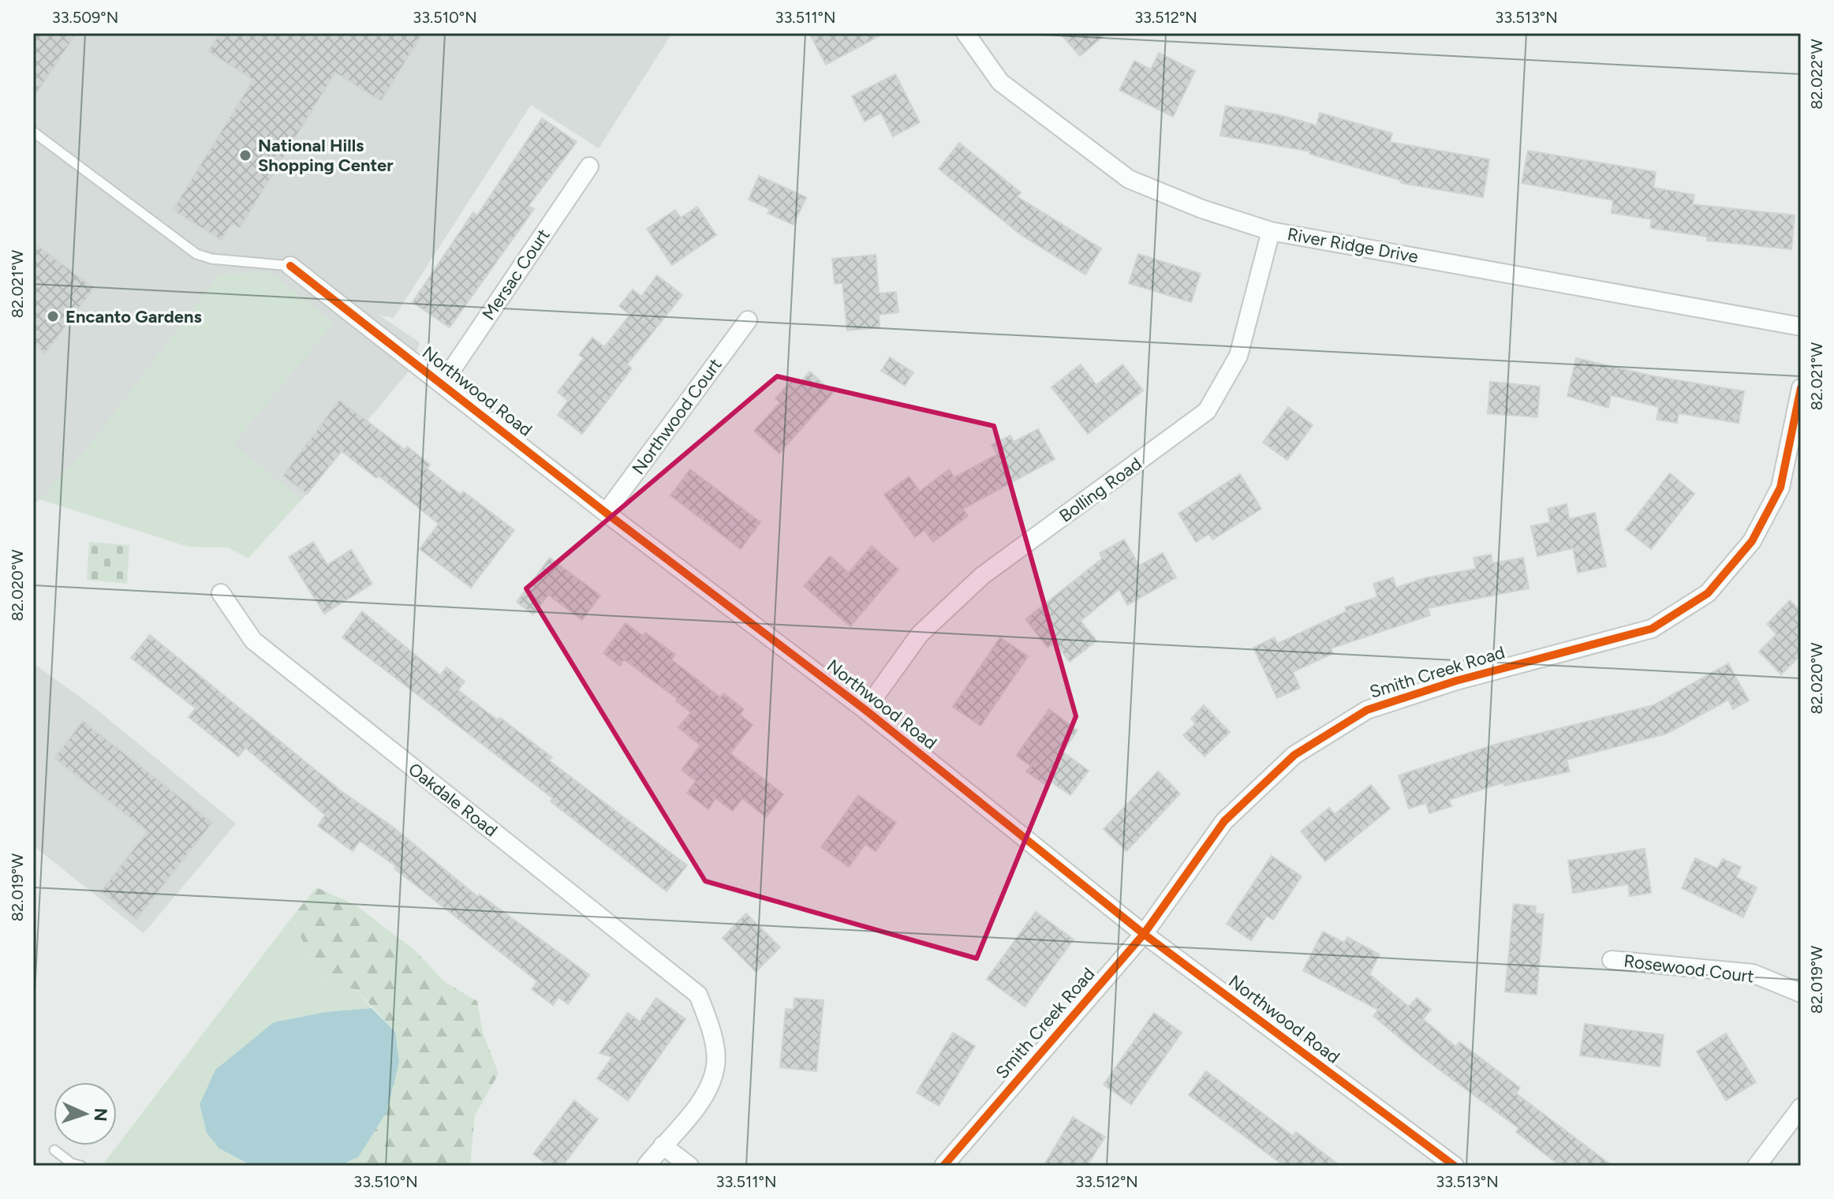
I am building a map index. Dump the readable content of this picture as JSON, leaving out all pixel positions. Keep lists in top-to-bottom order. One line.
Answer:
{"streets":{"street":["River Ridge Drive","Mersac Court","Northwood Road","Northwood Court","Bolling Road","Smith Creek Road","Oakdale Road","Rosewood Court"]},"crossings":[["River Ridge Drive","Bolling Road"],["Mersac Court","Northwood Road"],["Northwood Road","Northwood Court"],["Northwood Road","Bolling Road"],["Northwood Road","Smith Creek Road"]],"places":["National Hills Shopping Center","Encanto Gardens"],"north":"right","coordinates":["33.509°N","33.510°N","33.511°N","33.512°N","33.513°N","82.022°W","82.021°W","82.020°W","82.019°W"]}
